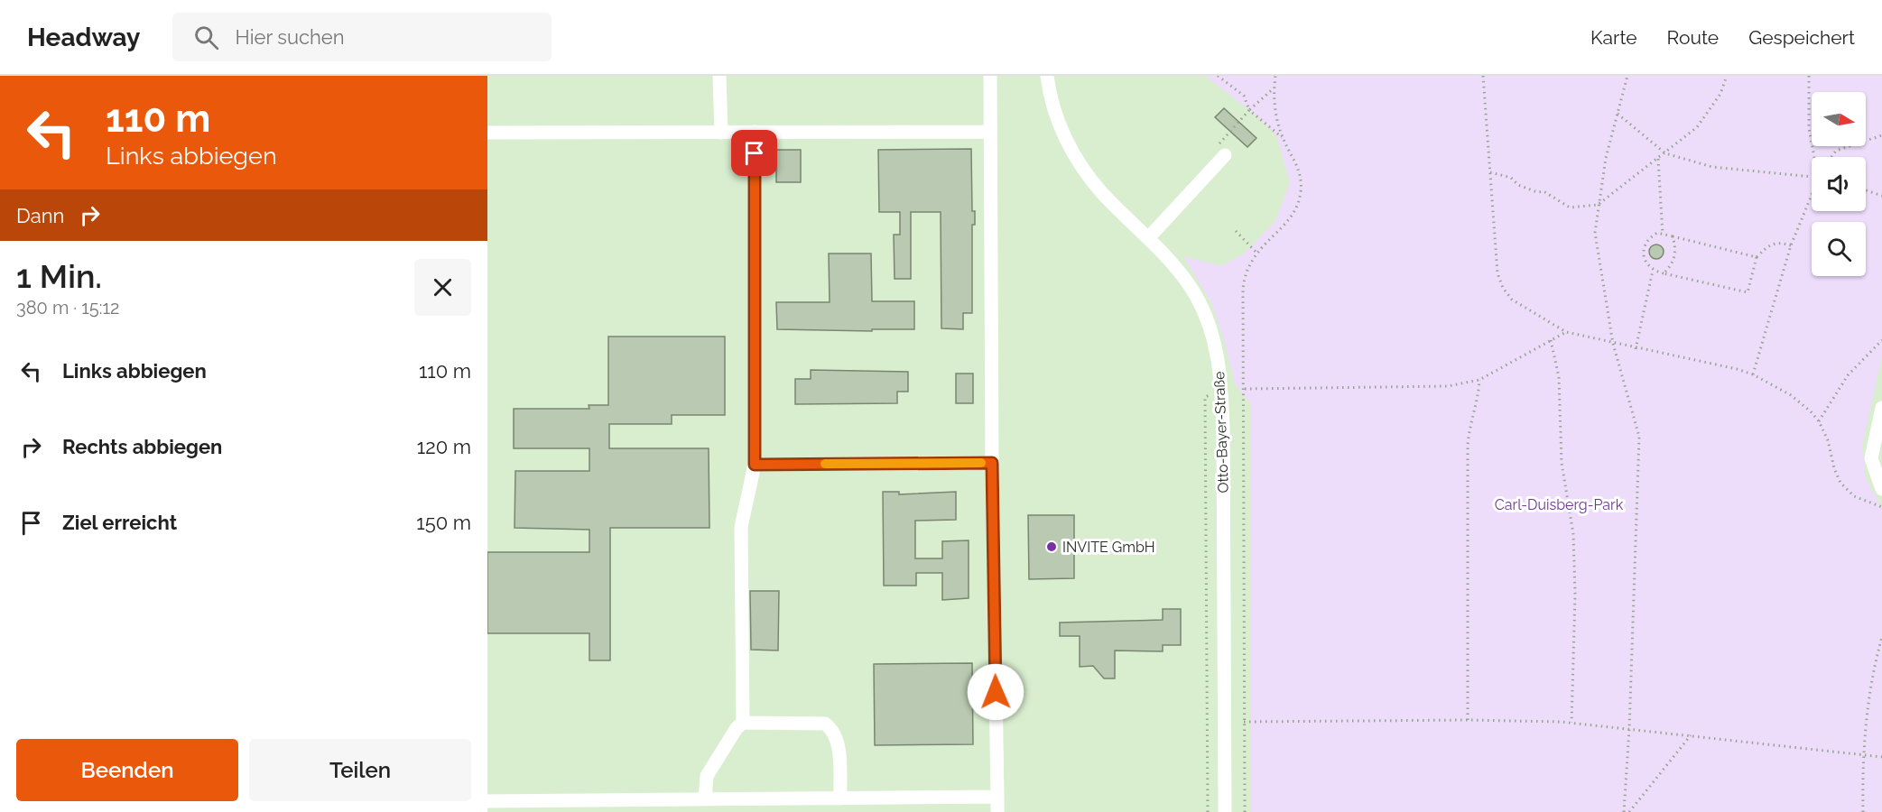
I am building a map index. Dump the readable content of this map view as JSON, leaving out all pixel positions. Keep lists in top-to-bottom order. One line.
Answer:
{"streets":{"street":["Otto-Bayer-Straße"]},"parks":["Carl-Duisberg-Park"],"places":["INVITE GmbH"],"north":"right","page":{"header":"Headway","search":"Hier suchen","nav":["Karte","Route","Gespeichert"],"turn":["110 m","Links abbiegen"],"then":"Dann","heading":["1 Min.","380 m · 15:12"],"list":[{"name":"Links abbiegen","value":"110 m"},{"name":"Rechts abbiegen","value":"120 m"},{"name":"Ziel erreicht","value":"150 m"}],"buttons":["Beenden","Teilen"]}}
